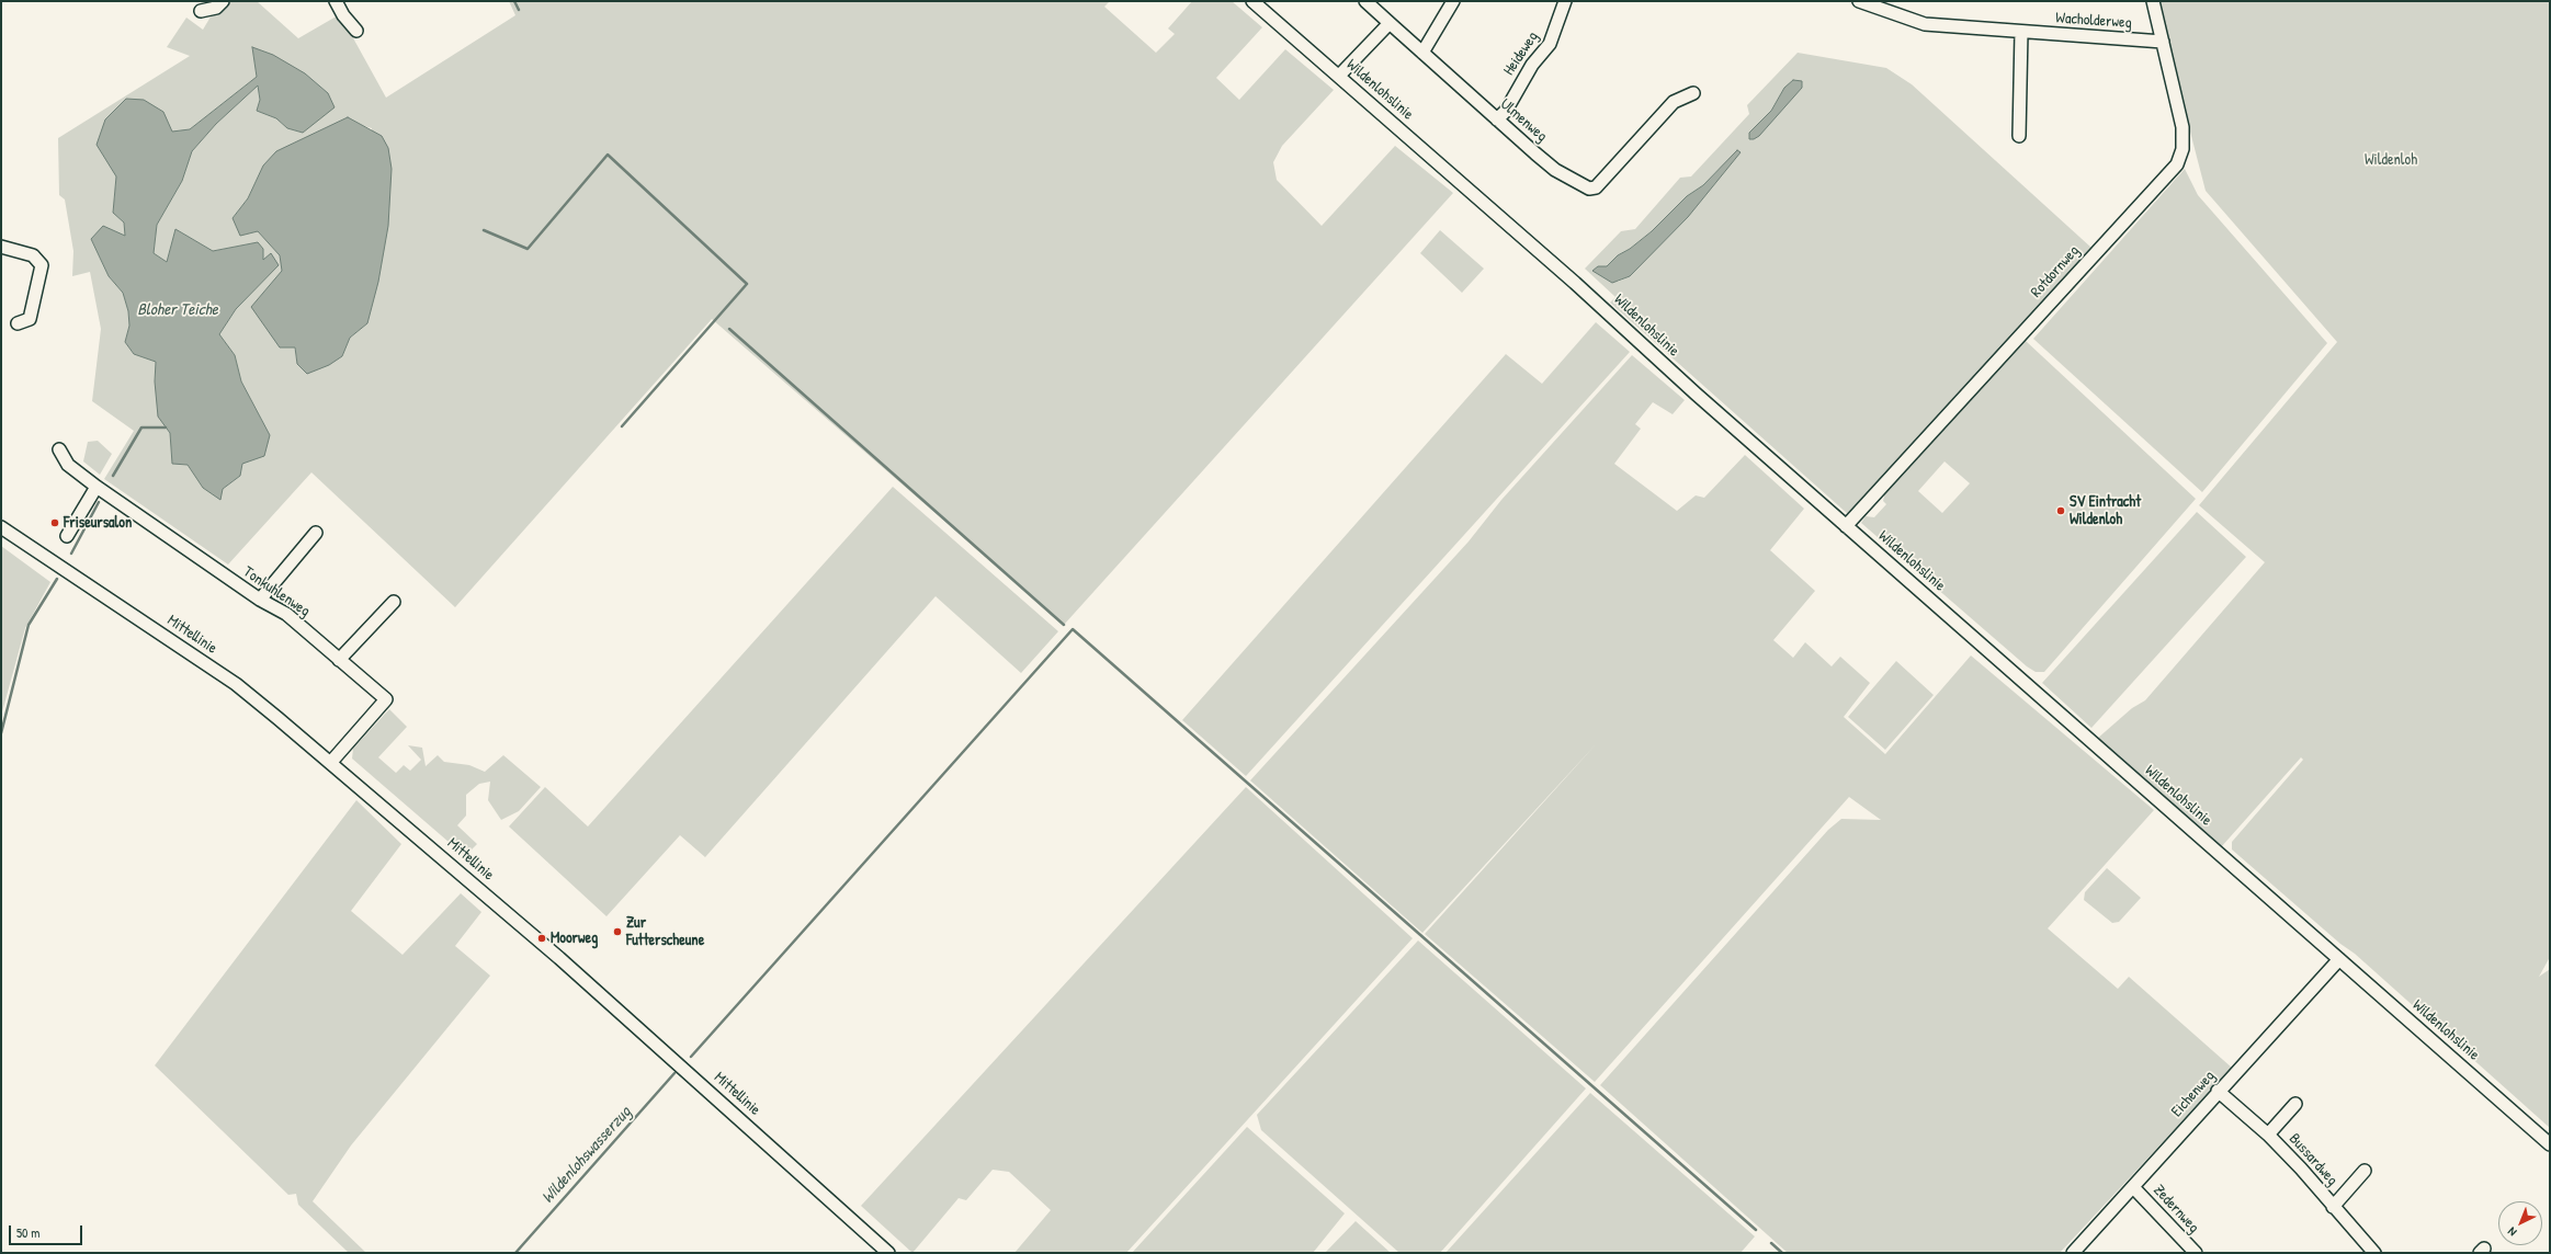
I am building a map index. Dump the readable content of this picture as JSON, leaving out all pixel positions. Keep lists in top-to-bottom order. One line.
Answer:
{"streets":{"street":["Wacholderweg","Heideweg","Wildenlohslinie","Ulmenweg","Rotdornweg","Tonkuhlenweg","Mittellinie","Eichenweg","Bussardweg","Zedernweg"]},"crossings":[["Wacholderweg","Rotdornweg"],["Heideweg","Ulmenweg"],["Wildenlohslinie","Rotdornweg"],["Wildenlohslinie","Eichenweg"],["Tonkuhlenweg","Mittellinie"],["Eichenweg","Bussardweg"],["Eichenweg","Zedernweg"]],"water":["Bloher Teiche","Wildenlohswasserzug"],"parks":["Wildenloh"],"places":["SV Eintracht Wildenloh","Friseursalon","Zur Futterscheune","Moorweg"],"scale_bar":"50 m","north":"bottom left"}
